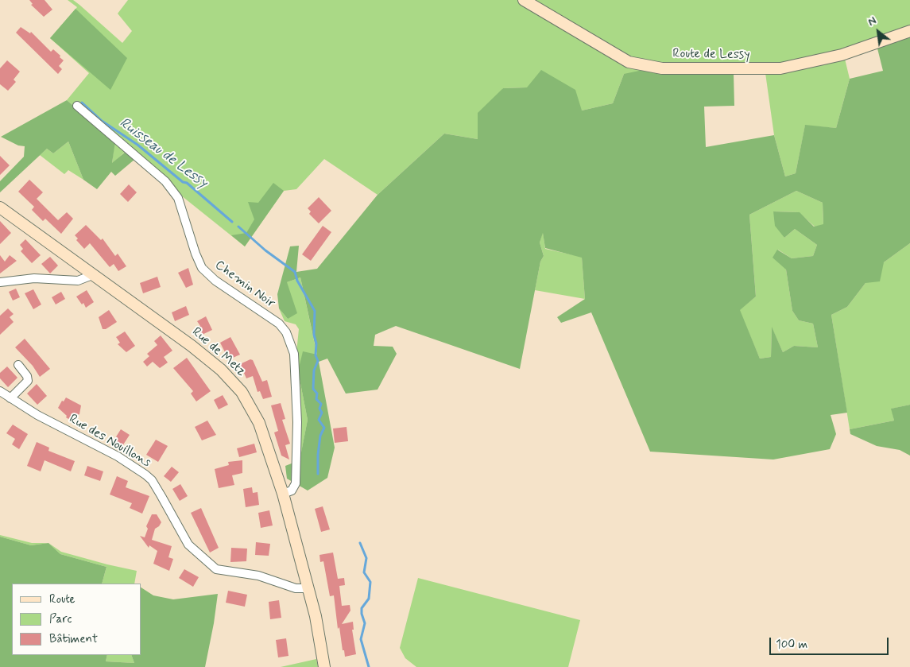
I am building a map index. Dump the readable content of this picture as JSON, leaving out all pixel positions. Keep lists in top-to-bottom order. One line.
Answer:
{"streets":{"main road":["Route de Lessy","Rue de Metz"],"street":["Chemin Noir","Rue des Nouillons"]},"crossings":[["Chemin Noir","Rue de Metz"],["Rue de Metz","Rue des Nouillons"]],"water":["Ruisseau de Lessy"],"legend":["Route","Parc","Bâtiment"],"scale_bar":"100 m","north":"top left"}
